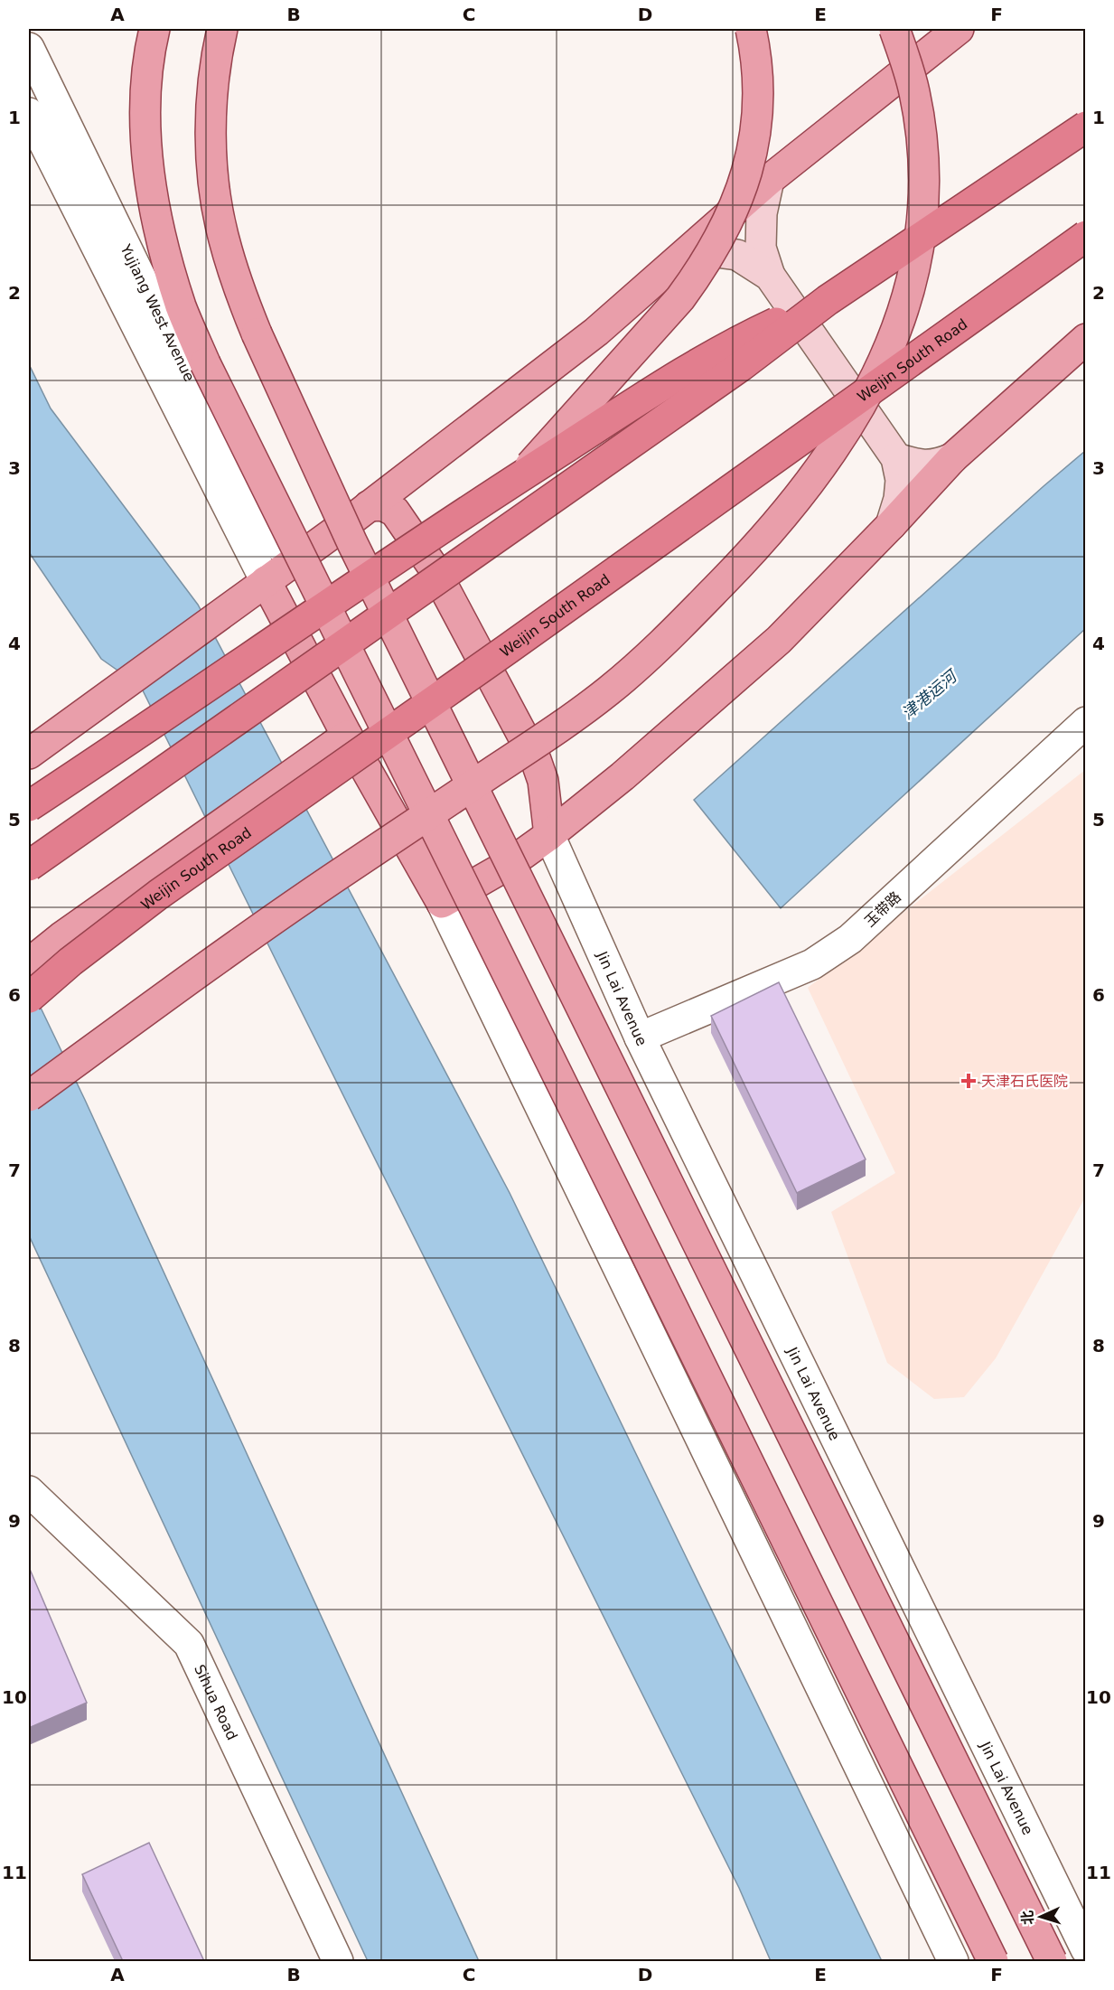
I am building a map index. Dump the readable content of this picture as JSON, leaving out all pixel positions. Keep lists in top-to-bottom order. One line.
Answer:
{"streets":{"highway":["Weijin South Road"],"street":["Yujiang West Avenue","玉带路","Jin Lai Avenue","Sihua Road"]},"crossings":[["玉带路","Jin Lai Avenue"]],"water":["津港运河"],"places":{"health":["天津石氏医院"]},"north":"left","grid":{"columns":["A","B","C","D","E","F"],"rows":["1","2","3","4","5","6","7","8","9","10","11"]}}
